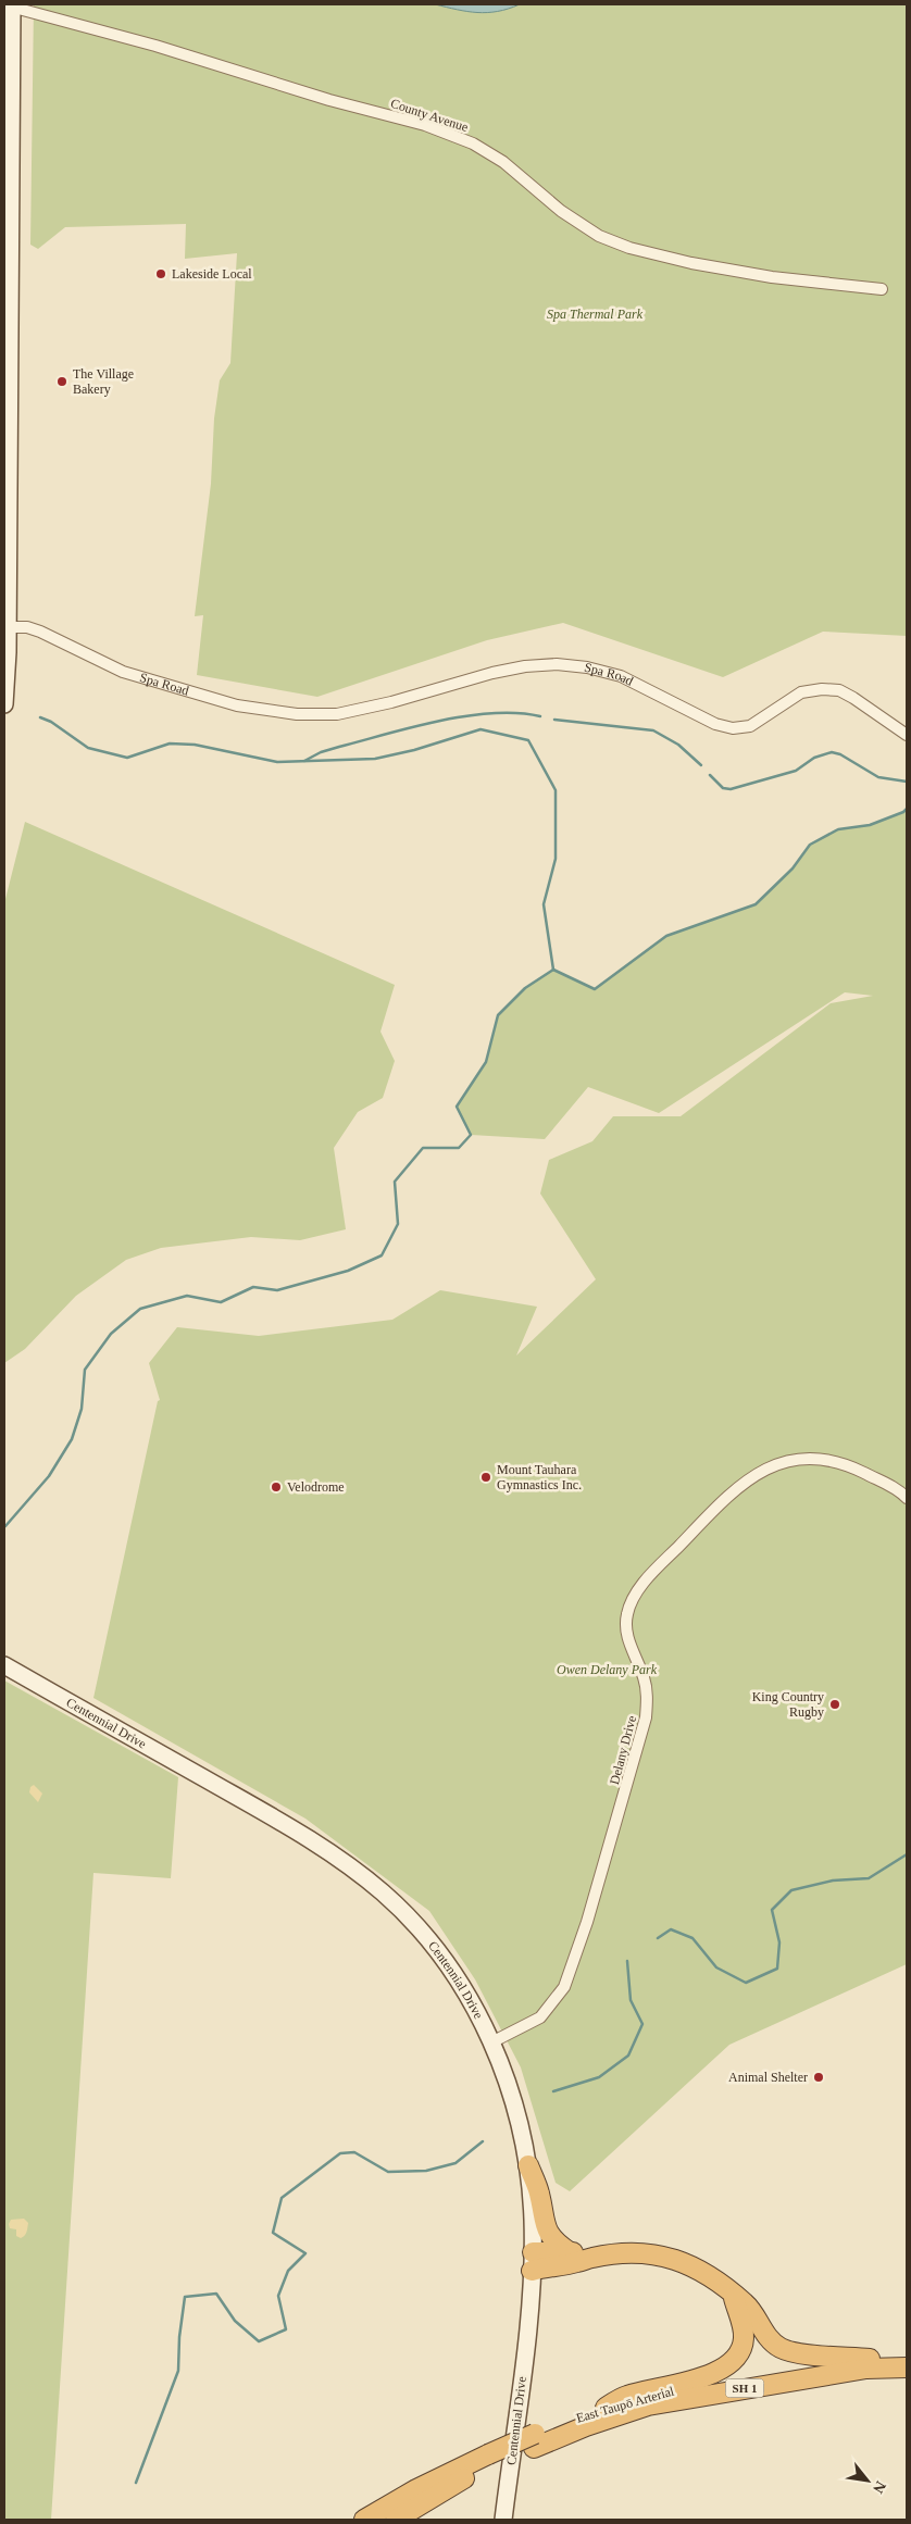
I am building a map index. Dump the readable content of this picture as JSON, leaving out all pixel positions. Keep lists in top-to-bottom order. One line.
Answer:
{"streets":{"highway":["SH 1","East Taupō Arterial"],"main road":["Centennial Drive"],"street":["County Avenue","Spa Road","Delany Drive"]},"crossings":[["Centennial Drive","Delany Drive"]],"parks":["Spa Thermal Park","Owen Delany Park"],"places":["Lakeside Local","The Village Bakery","Mount Tauhara Gymnastics Inc.","Velodrome","King Country Rugby","Animal Shelter"],"north":"bottom right"}
